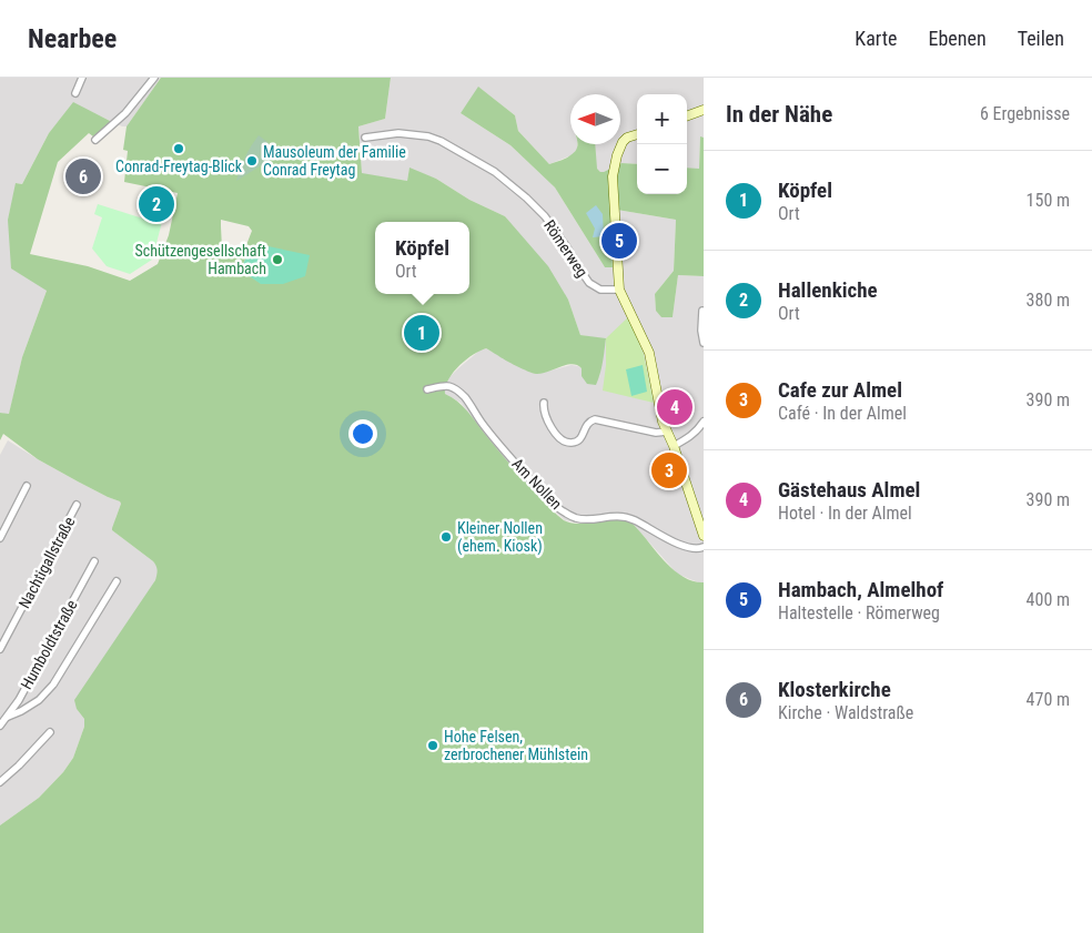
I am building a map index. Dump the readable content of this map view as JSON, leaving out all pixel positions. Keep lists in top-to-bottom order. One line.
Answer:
{"streets":{"street":["Römerweg","Am Nollen","Nachtigallstraße","Humboldtstraße"]},"places":["Conrad-Freytag-Blick","Mausoleum der Familie Conrad Freytag","Schützengesellschaft Hambach","Kleiner Nollen (ehem. Kiosk)","Hohe Felsen, zerbrochener Mühlstein"],"north":"left","page":{"header":"Nearbee","nav":["Karte","Ebenen","Teilen"],"heading":["In der Nähe","6 Ergebnisse"],"map_buttons":["+","−"],"list":[{"mark":"1","name":"Köpfel","note":"Ort","value":"150 m"},{"mark":"2","name":"Hallenkiche","note":"Ort","value":"380 m"},{"mark":"3","name":"Cafe zur Almel","note":"Café · In der Almel","value":"390 m"},{"mark":"4","name":"Gästehaus Almel","note":"Hotel · In der Almel","value":"390 m"},{"mark":"5","name":"Hambach, Almelhof","note":"Haltestelle · Römerweg","value":"400 m"},{"mark":"6","name":"Klosterkirche","note":"Kirche · Waldstraße","value":"470 m"}],"pins":["6","2","5","1","4","3"],"popup":["Köpfel","Ort"]}}
